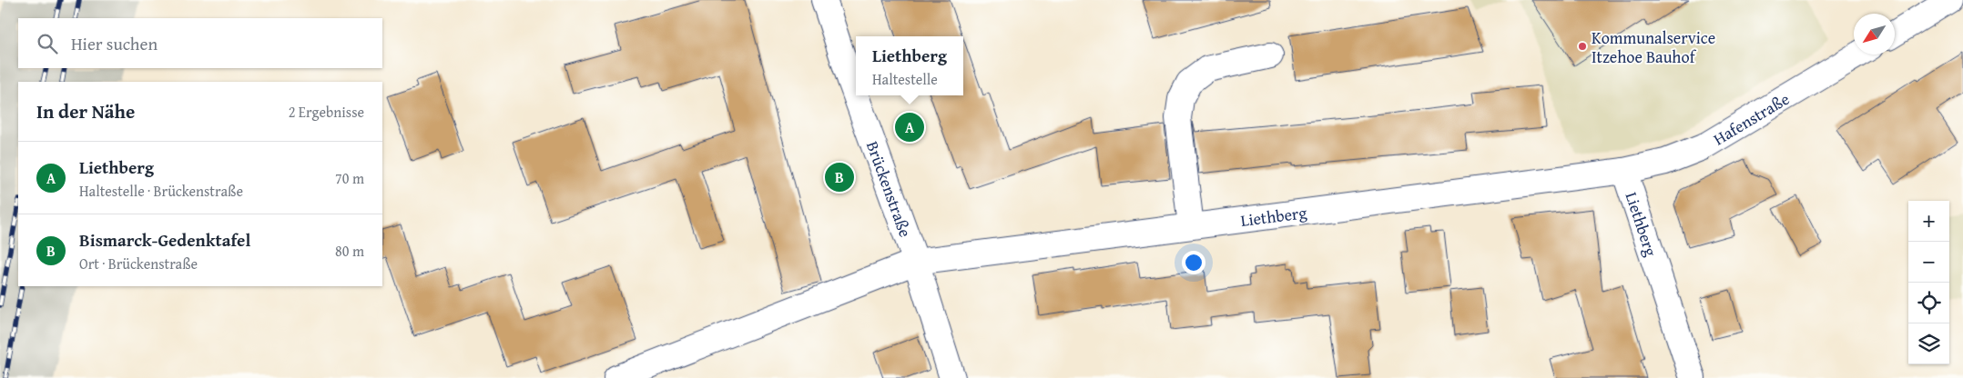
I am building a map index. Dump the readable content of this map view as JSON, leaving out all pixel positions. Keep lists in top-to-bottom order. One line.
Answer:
{"streets":{"street":["Hafenstraße","Brückenstraße","Liethberg"]},"crossings":[["Hafenstraße","Liethberg"],["Brückenstraße","Liethberg"]],"places":["Kommunalservice Itzehoe Bauhof"],"north":"bottom left","page":{"search":"Hier suchen","popup":["Liethberg","Haltestelle"],"heading":["In der Nähe","2 Ergebnisse"],"pins":["A","B"],"list":[{"mark":"A","name":"Liethberg","note":"Haltestelle · Brückenstraße","value":"70 m"},{"mark":"B","name":"Bismarck-Gedenktafel","note":"Ort · Brückenstraße","value":"80 m"}],"map_buttons":["+","−"]}}
